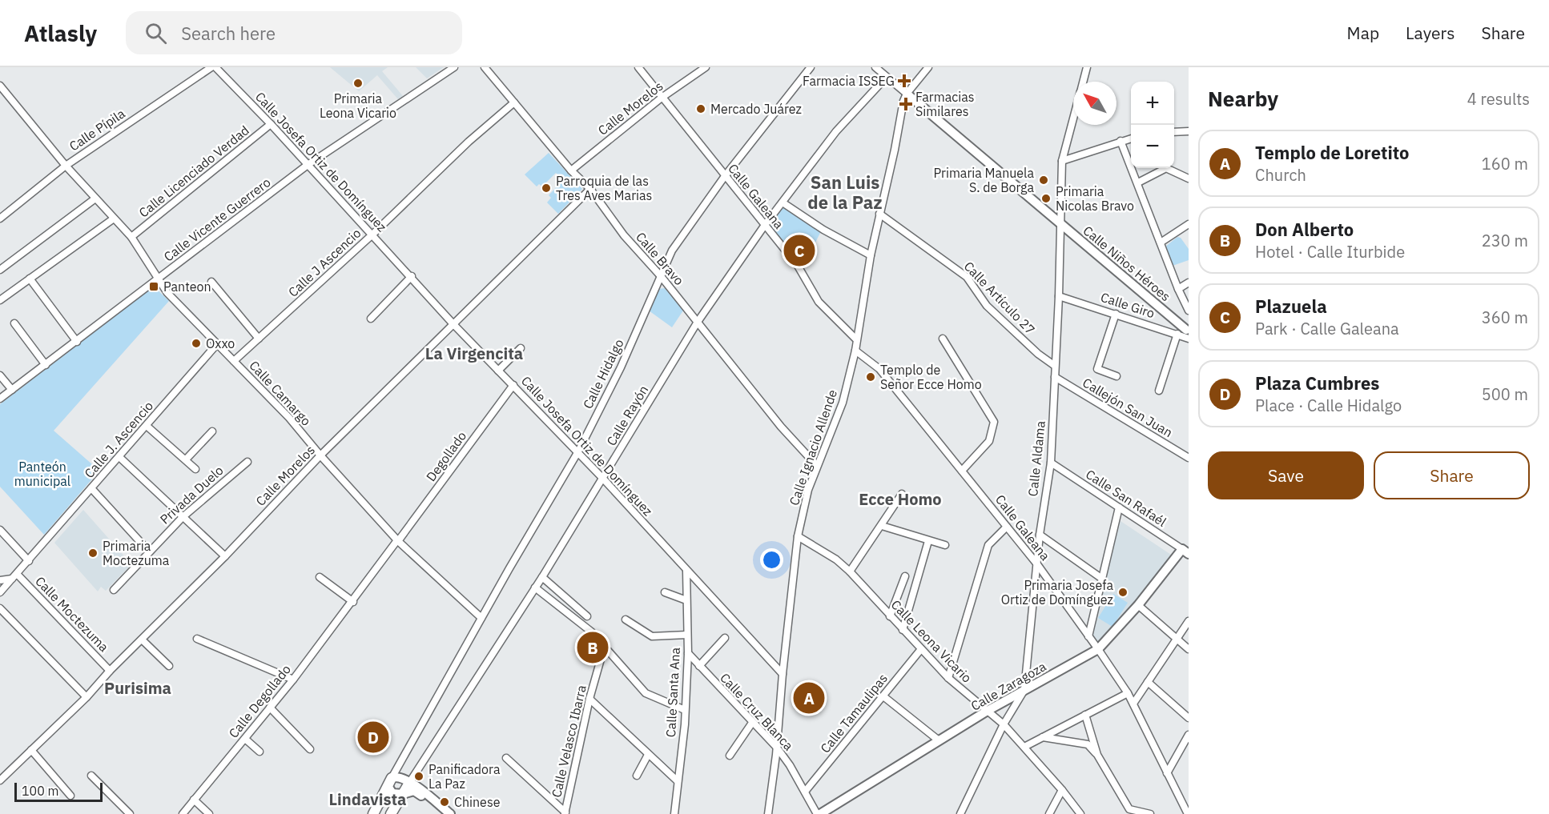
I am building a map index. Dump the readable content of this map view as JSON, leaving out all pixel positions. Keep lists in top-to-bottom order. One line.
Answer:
{"streets":{"street":["Calle Morelos","Calle Pípila","Calle Josefa Ortiz de Domínguez","Calle Licenciado Verdad","Calle Galeana","Calle Vicente Guerrero","Calle Bravo","Calle J Ascencio","Calle Niños Héroes","Calle Artículo 27","Calle Giro","Calle Hidalgo","Calle Camargo","Callejón San Juan","Calle Rayón","Calle J. Ascencio","Calle Ignacio Allende","Degollado","Calle Aldama","Privada Duelo","Calle San Rafaél","Calle Moctezuma","Calle Leona Vicario","Calle Zaragoza","Calle Santa Ana","Calle Degollado","Calle Cruz Blanca","Calle Tamaulipas","Calle Velasco Ibarra"]},"crossings":[["Calle Morelos","Calle Josefa Ortiz de Domínguez"],["Calle Morelos","Calle Galeana"],["Calle Morelos","Calle Bravo"],["Calle Morelos","Calle Camargo"],["Calle Morelos","Calle Moctezuma"],["Calle Pípila","Calle Camargo"],["Calle Josefa Ortiz de Domínguez","Calle Licenciado Verdad"],["Calle Josefa Ortiz de Domínguez","Calle Vicente Guerrero"],["Calle Josefa Ortiz de Domínguez","Calle J Ascencio"],["Calle Josefa Ortiz de Domínguez","Calle Hidalgo"],["Calle Josefa Ortiz de Domínguez","Calle Rayón"],["Calle Josefa Ortiz de Domínguez","Calle Ignacio Allende"],["Calle Josefa Ortiz de Domínguez","Degollado"],["Calle Josefa Ortiz de Domínguez","Calle Santa Ana"],["Calle Licenciado Verdad","Calle Camargo"],["Calle Galeana","Calle Hidalgo"],["Calle Galeana","Calle Rayón"],["Calle Galeana","Calle Ignacio Allende"],["Calle Galeana","Calle Aldama"],["Calle Galeana","Calle Zaragoza"],["Calle Vicente Guerrero","Calle Camargo"],["Calle Bravo","Calle J Ascencio"],["Calle Bravo","Calle Hidalgo"],["Calle Bravo","Calle Rayón"],["Calle Bravo","Calle Ignacio Allende"],["Calle J Ascencio","Calle Camargo"],["Calle Niños Héroes","Calle Giro"],["Calle Niños Héroes","Calle Rayón"],["Calle Niños Héroes","Calle Ignacio Allende"],["Calle Niños Héroes","Calle Aldama"],["Calle Artículo 27","Calle Ignacio Allende"],["Calle Artículo 27","Calle Aldama"],["Calle Giro","Calle Aldama"],["Calle Hidalgo","Calle Camargo"],["Calle Camargo","Calle J. Ascencio"],["Calle Camargo","Degollado"],["Callejón San Juan","Calle Aldama"],["Calle J. Ascencio","Calle Moctezuma"],["Calle Ignacio Allende","Calle Leona Vicario"],["Calle Ignacio Allende","Calle Cruz Blanca"],["Degollado","Calle Degollado"],["Calle Aldama","Calle San Rafaél"],["Calle Aldama","Calle Leona Vicario"],["Calle Aldama","Calle Zaragoza"],["Calle San Rafaél","Calle Zaragoza"],["Calle Leona Vicario","Calle Zaragoza"],["Calle Leona Vicario","Calle Tamaulipas"],["Calle Zaragoza","Calle Cruz Blanca"],["Calle Santa Ana","Calle Cruz Blanca"],["Calle Cruz Blanca","Calle Tamaulipas"]],"districts":["San Luis de la Paz","La Virgencita","Ecce Homo","Purisima","Lindavista"],"parks":["Panteón municipal"],"places":{"health":["Farmacia ISSEG","Farmacias Similares"],"other":["Primaria Leona Vicario","Mercado Juárez","Primaria Manuela S. de Borga","Parroquia de las Tres Aves Marias","Primaria Nicolas Bravo","Oxxo","Templo de Señor Ecce Homo","Primaria Moctezuma","Primaria Josefa Ortiz de Domínguez","Panificadora La Paz","Chinese"],"transit":["Panteon"]},"scale_bar":"100 m","north":"top left","page":{"header":"Atlasly","search":"Search here","nav":["Map","Layers","Share"],"heading":["Nearby","4 results"],"map_buttons":["+","−"],"list":[{"mark":"A","name":"Templo de Loretito","note":"Church","value":"160 m"},{"mark":"B","name":"Don Alberto","note":"Hotel · Calle Iturbide","value":"230 m"},{"mark":"C","name":"Plazuela","note":"Park · Calle Galeana","value":"360 m"},{"mark":"D","name":"Plaza Cumbres","note":"Place · Calle Hidalgo","value":"500 m"}],"pins":["C","B","A","D"],"buttons":["Save","Share"],"scale":"100 m"}}
